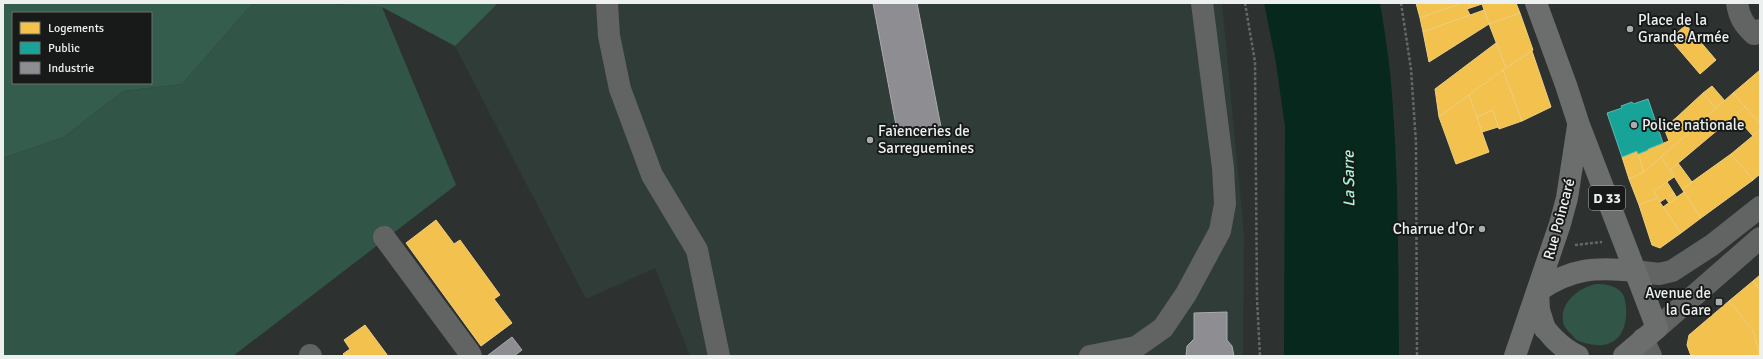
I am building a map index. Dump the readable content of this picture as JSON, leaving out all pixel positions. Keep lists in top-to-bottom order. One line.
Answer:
{"streets":{"main road":["D 33","Rue Poincaré"]},"crossings":[["D 33","Rue Poincaré"]],"water":["La Sarre"],"places":{"other":["Place de la Grande Armée","Police nationale","Faïenceries de Sarreguemines","Charrue d'Or"],"transit":["Avenue de la Gare"]},"legend":["Logements","Public","Industrie"]}
